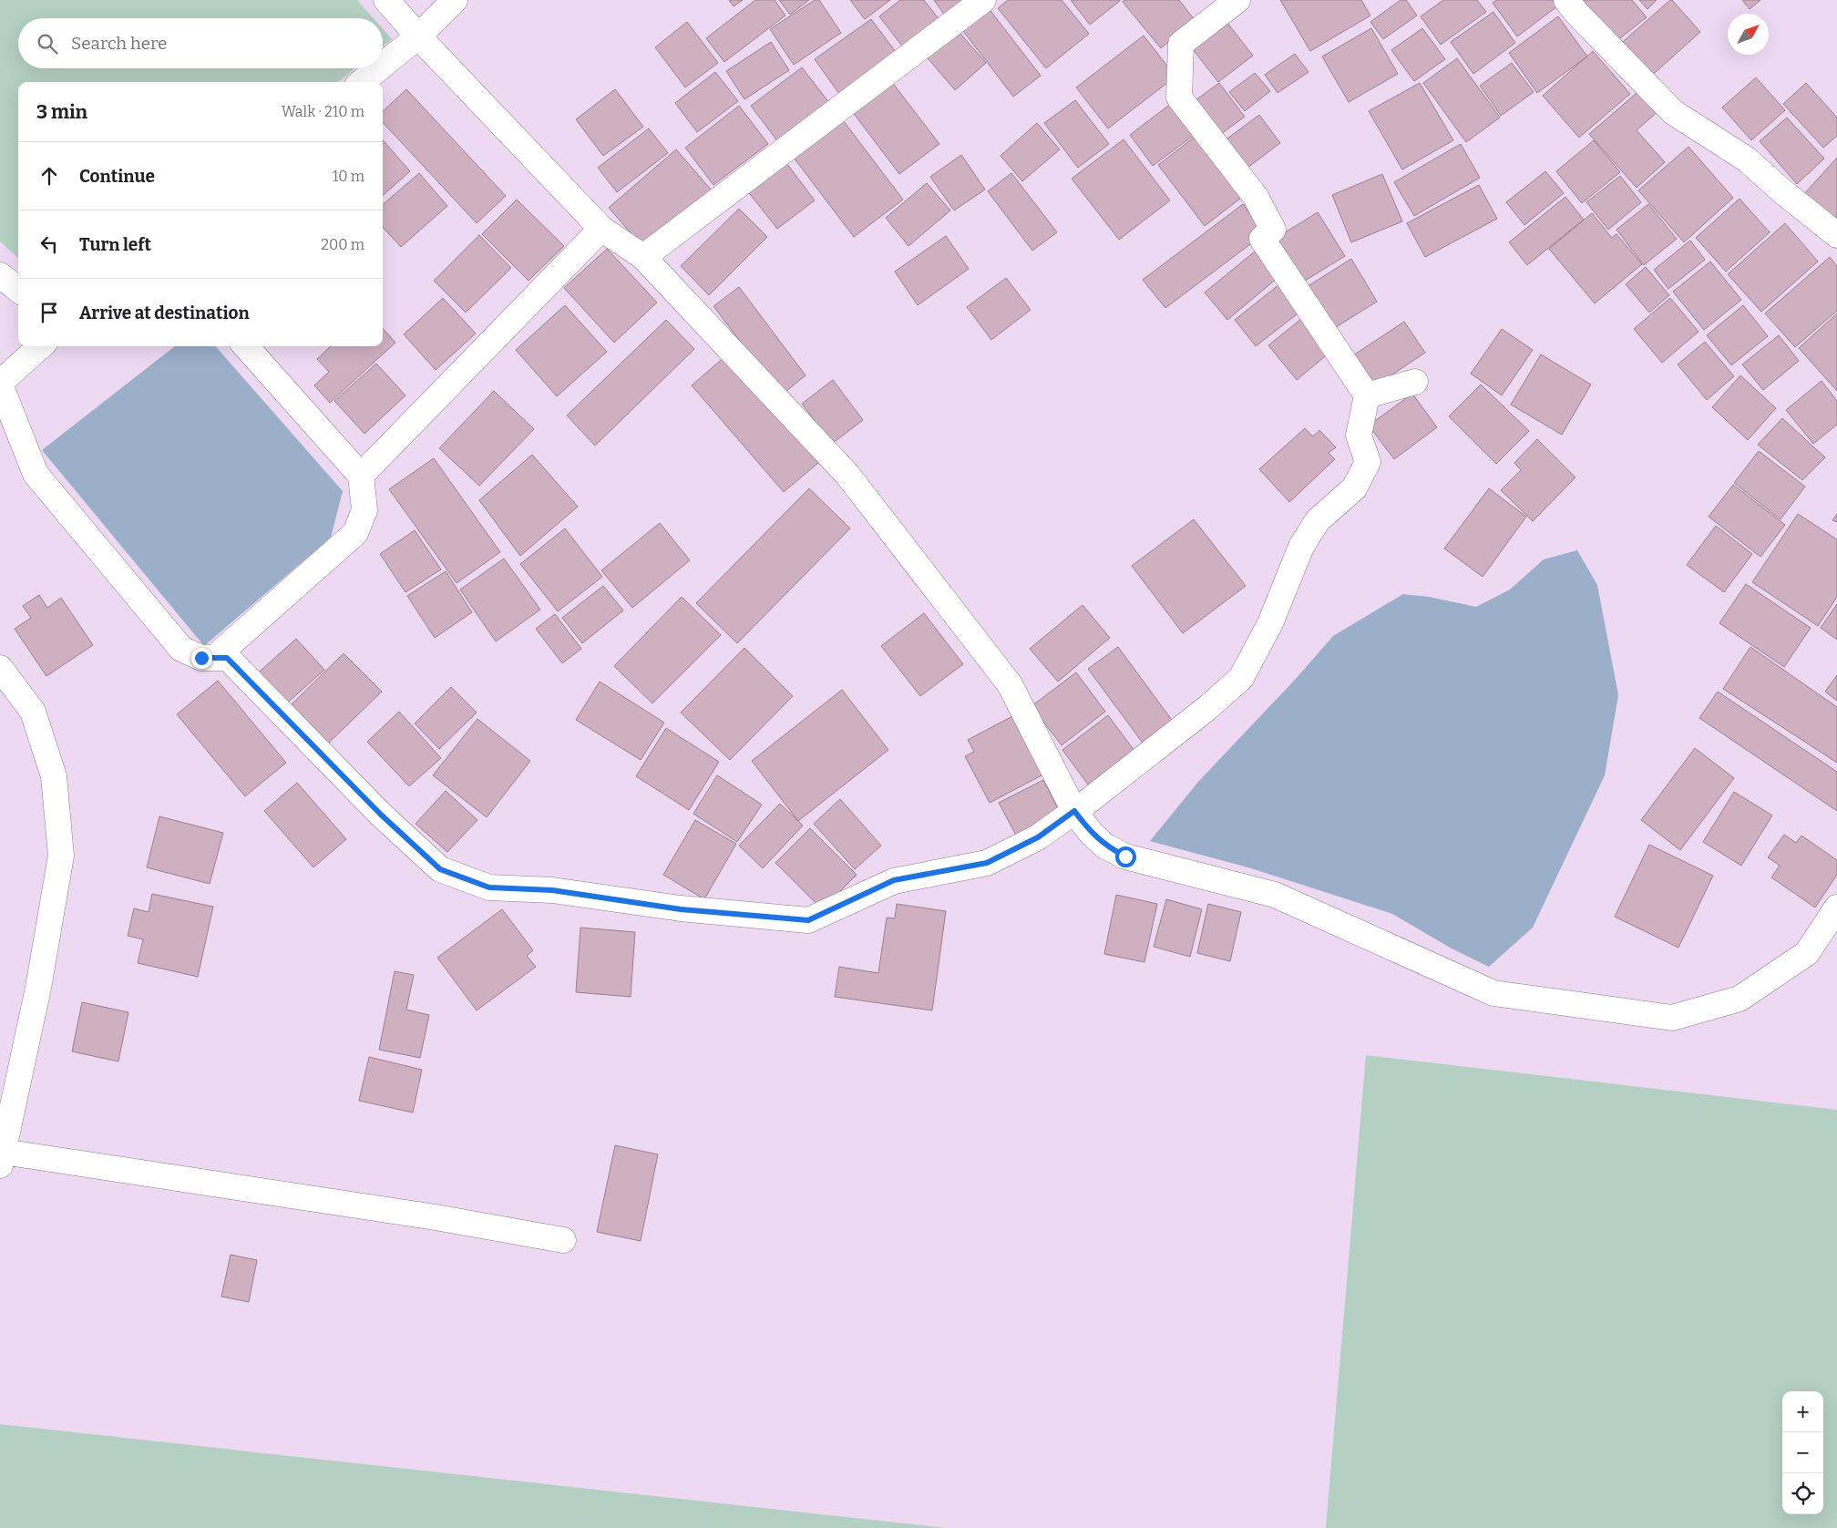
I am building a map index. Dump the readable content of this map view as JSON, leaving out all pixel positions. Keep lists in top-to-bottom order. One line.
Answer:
{"north":"top right","page":{"search":"Search here","heading":["3 min","Walk · 210 m"],"list":[["Continue","10 m"],["Turn left","200 m"],"Arrive at destination"],"map_buttons":["+","−"]}}
